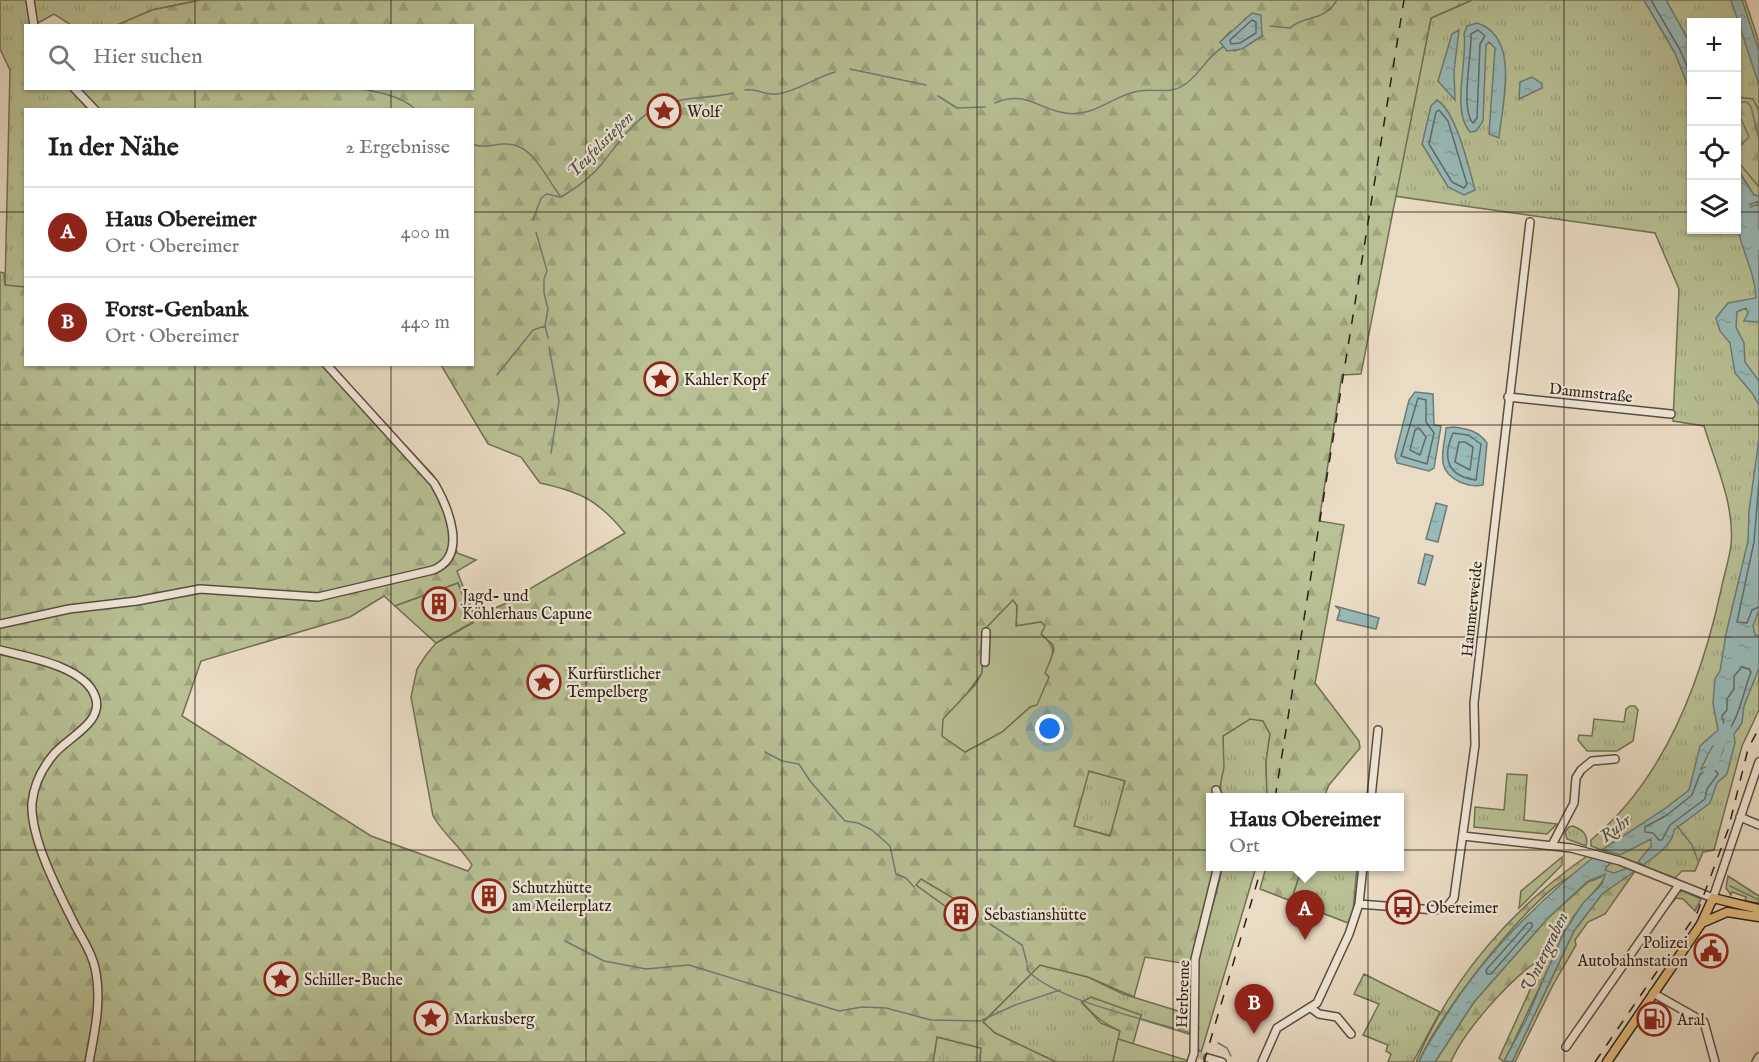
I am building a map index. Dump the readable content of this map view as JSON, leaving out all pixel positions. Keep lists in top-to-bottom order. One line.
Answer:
{"streets":{"street":["Dammstraße","Hammerweide","Herbreme"]},"crossings":[["Dammstraße","Hammerweide"]],"water":["Teufelssiepen","Ruhr","Untergraben"],"places":{"place":["Wolf","Kahler Kopf","Kurfürstlicher Tempelberg","Schiller-Buche","Markusberg"],"building":["Jagd- und Köhlerhaus Capune","Schutzhütte am Meilerplatz","Sebastianshütte"],"bus stop":["Obereimer"],"public building":["Polizei Autobahnstation"],"fuel station":["Aral"]},"page":{"map_buttons":["+","−"],"search":"Hier suchen","heading":["In der Nähe","2 Ergebnisse"],"list":[{"mark":"A","name":"Haus Obereimer","note":"Ort · Obereimer","value":"400 m"},{"mark":"B","name":"Forst-Genbank","note":"Ort · Obereimer","value":"440 m"}],"popup":["Haus Obereimer","Ort"],"pins":["A","B"]}}
